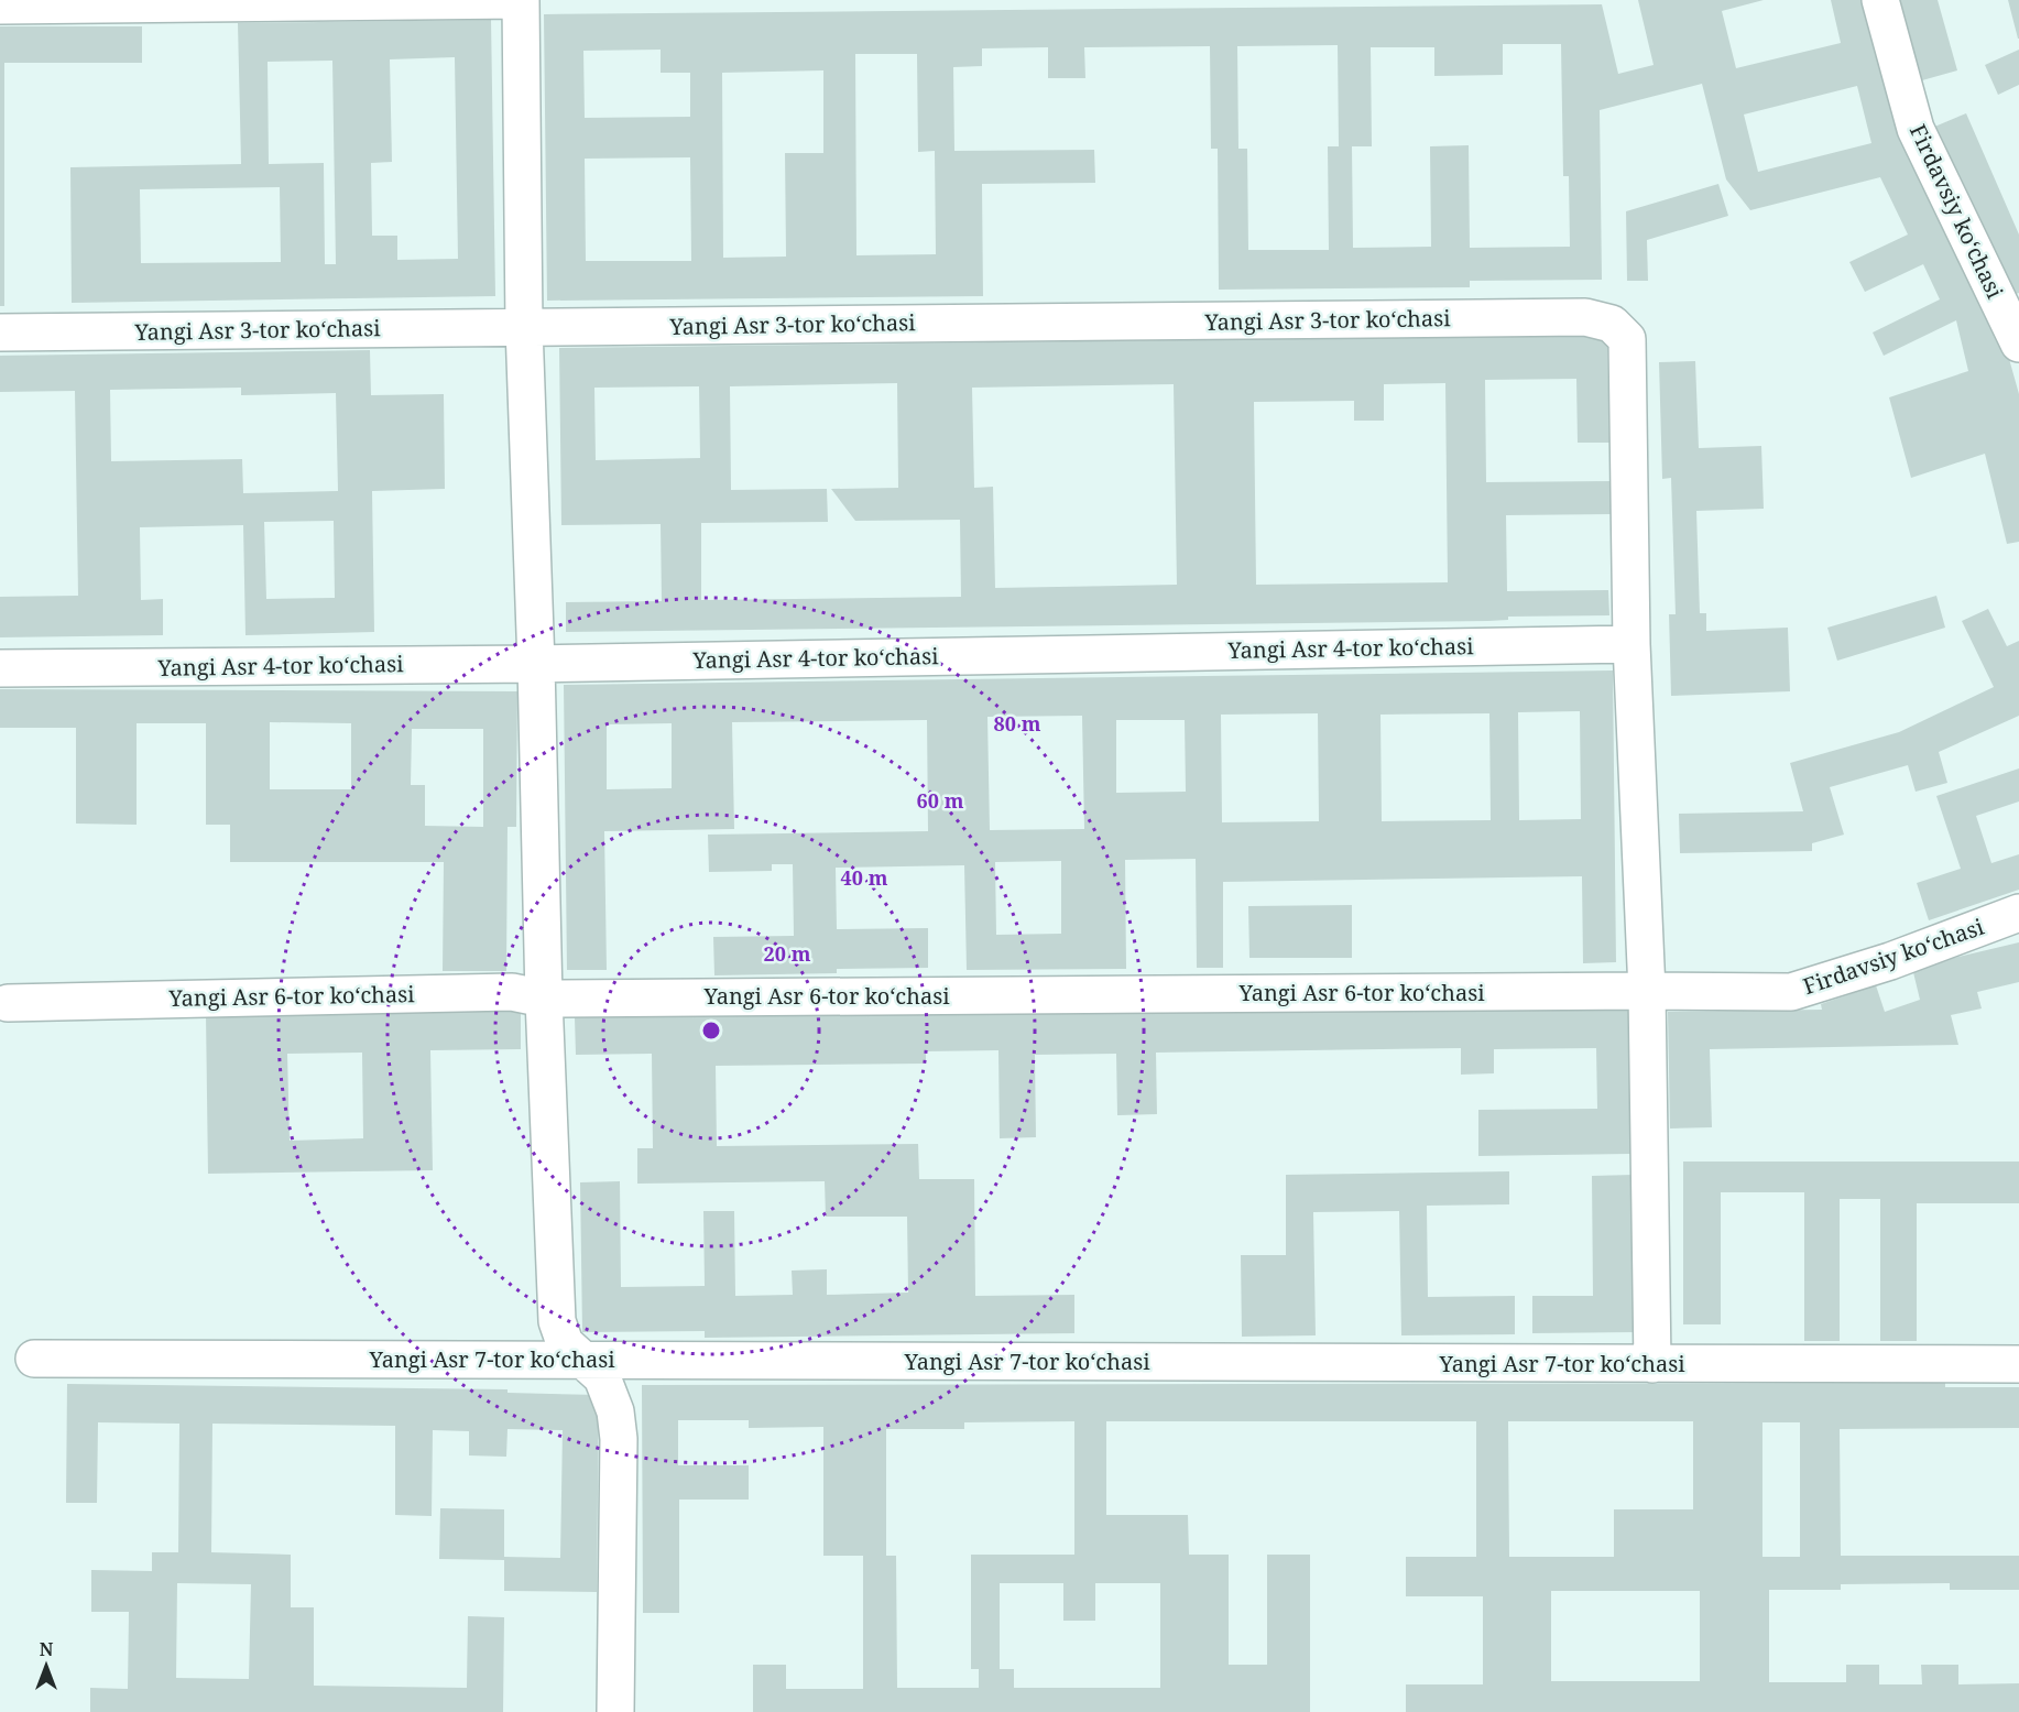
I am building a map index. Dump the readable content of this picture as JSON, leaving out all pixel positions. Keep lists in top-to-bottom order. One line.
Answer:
{"streets":{"street":["Firdavsiy koʻchasi","Yangi Asr 3-tor koʻchasi","Yangi Asr 4-tor koʻchasi","Yangi Asr 6-tor koʻchasi","Yangi Asr 7-tor koʻchasi"]},"crossings":[["Firdavsiy koʻchasi","Yangi Asr 3-tor koʻchasi"],["Firdavsiy koʻchasi","Yangi Asr 6-tor koʻchasi"],["Yangi Asr 3-tor koʻchasi","Yangi Asr 4-tor koʻchasi"],["Yangi Asr 3-tor koʻchasi","Yangi Asr 6-tor koʻchasi"],["Yangi Asr 3-tor koʻchasi","Yangi Asr 7-tor koʻchasi"]],"north":"top","rings":["80 m","60 m","40 m","20 m"]}
